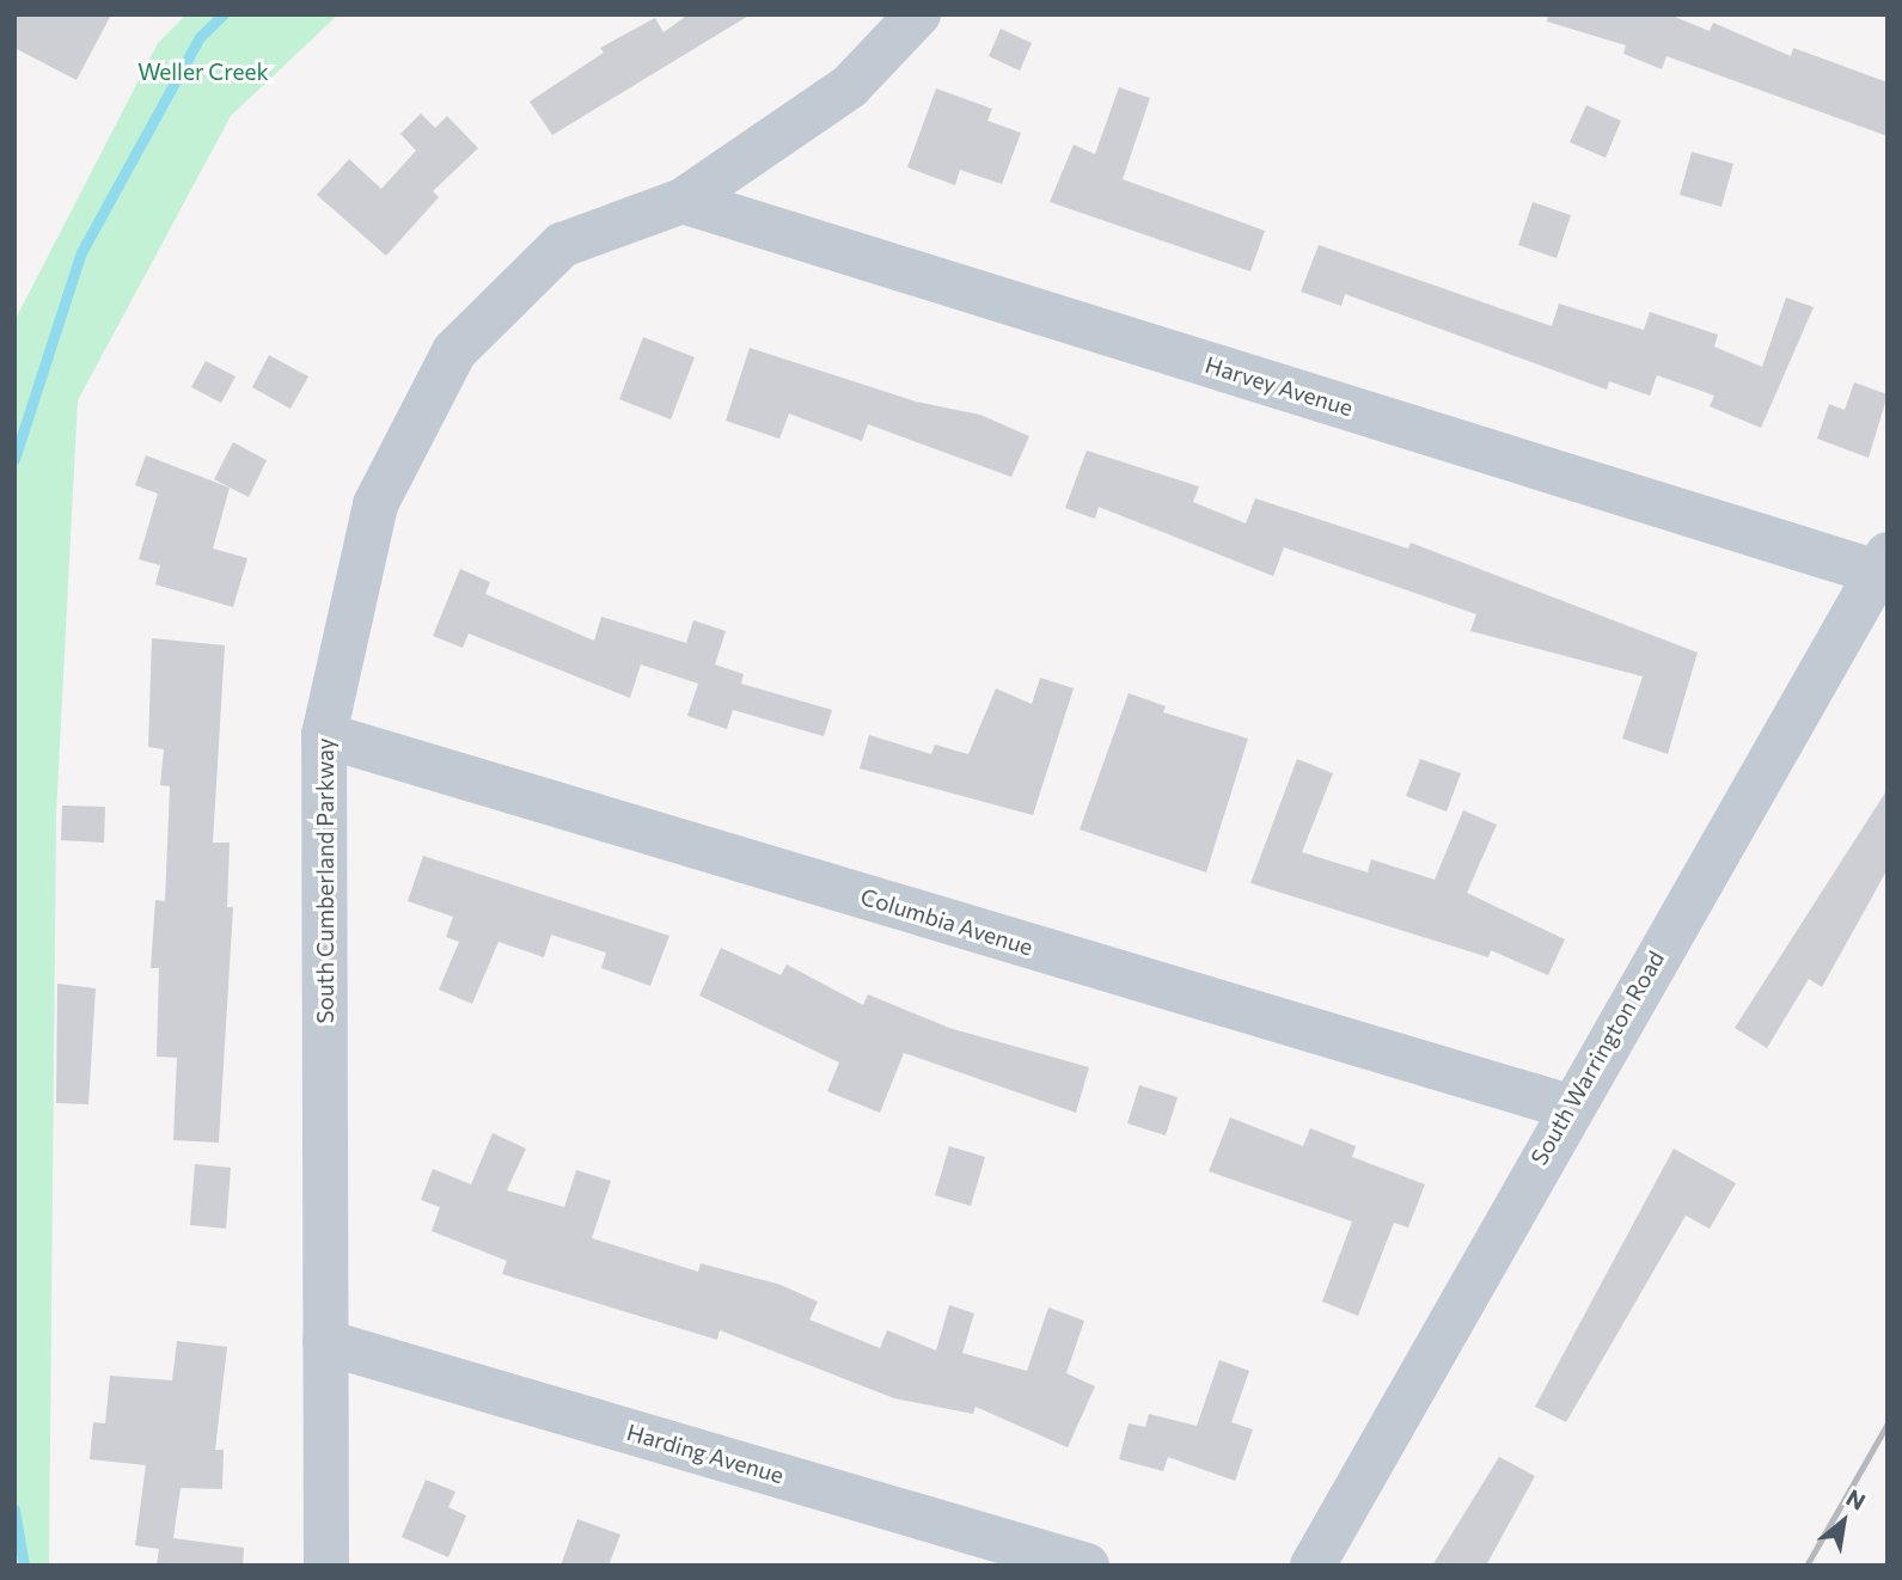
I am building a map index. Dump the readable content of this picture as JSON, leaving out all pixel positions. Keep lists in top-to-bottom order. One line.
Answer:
{"streets":{"street":["Harvey Avenue","South Cumberland Parkway","Columbia Avenue","South Warrington Road","Harding Avenue"]},"crossings":[["Harvey Avenue","South Cumberland Parkway"],["Harvey Avenue","South Warrington Road"],["South Cumberland Parkway","Columbia Avenue"],["South Cumberland Parkway","Harding Avenue"],["Columbia Avenue","South Warrington Road"]],"parks":["Weller Creek"],"north":"top right"}
